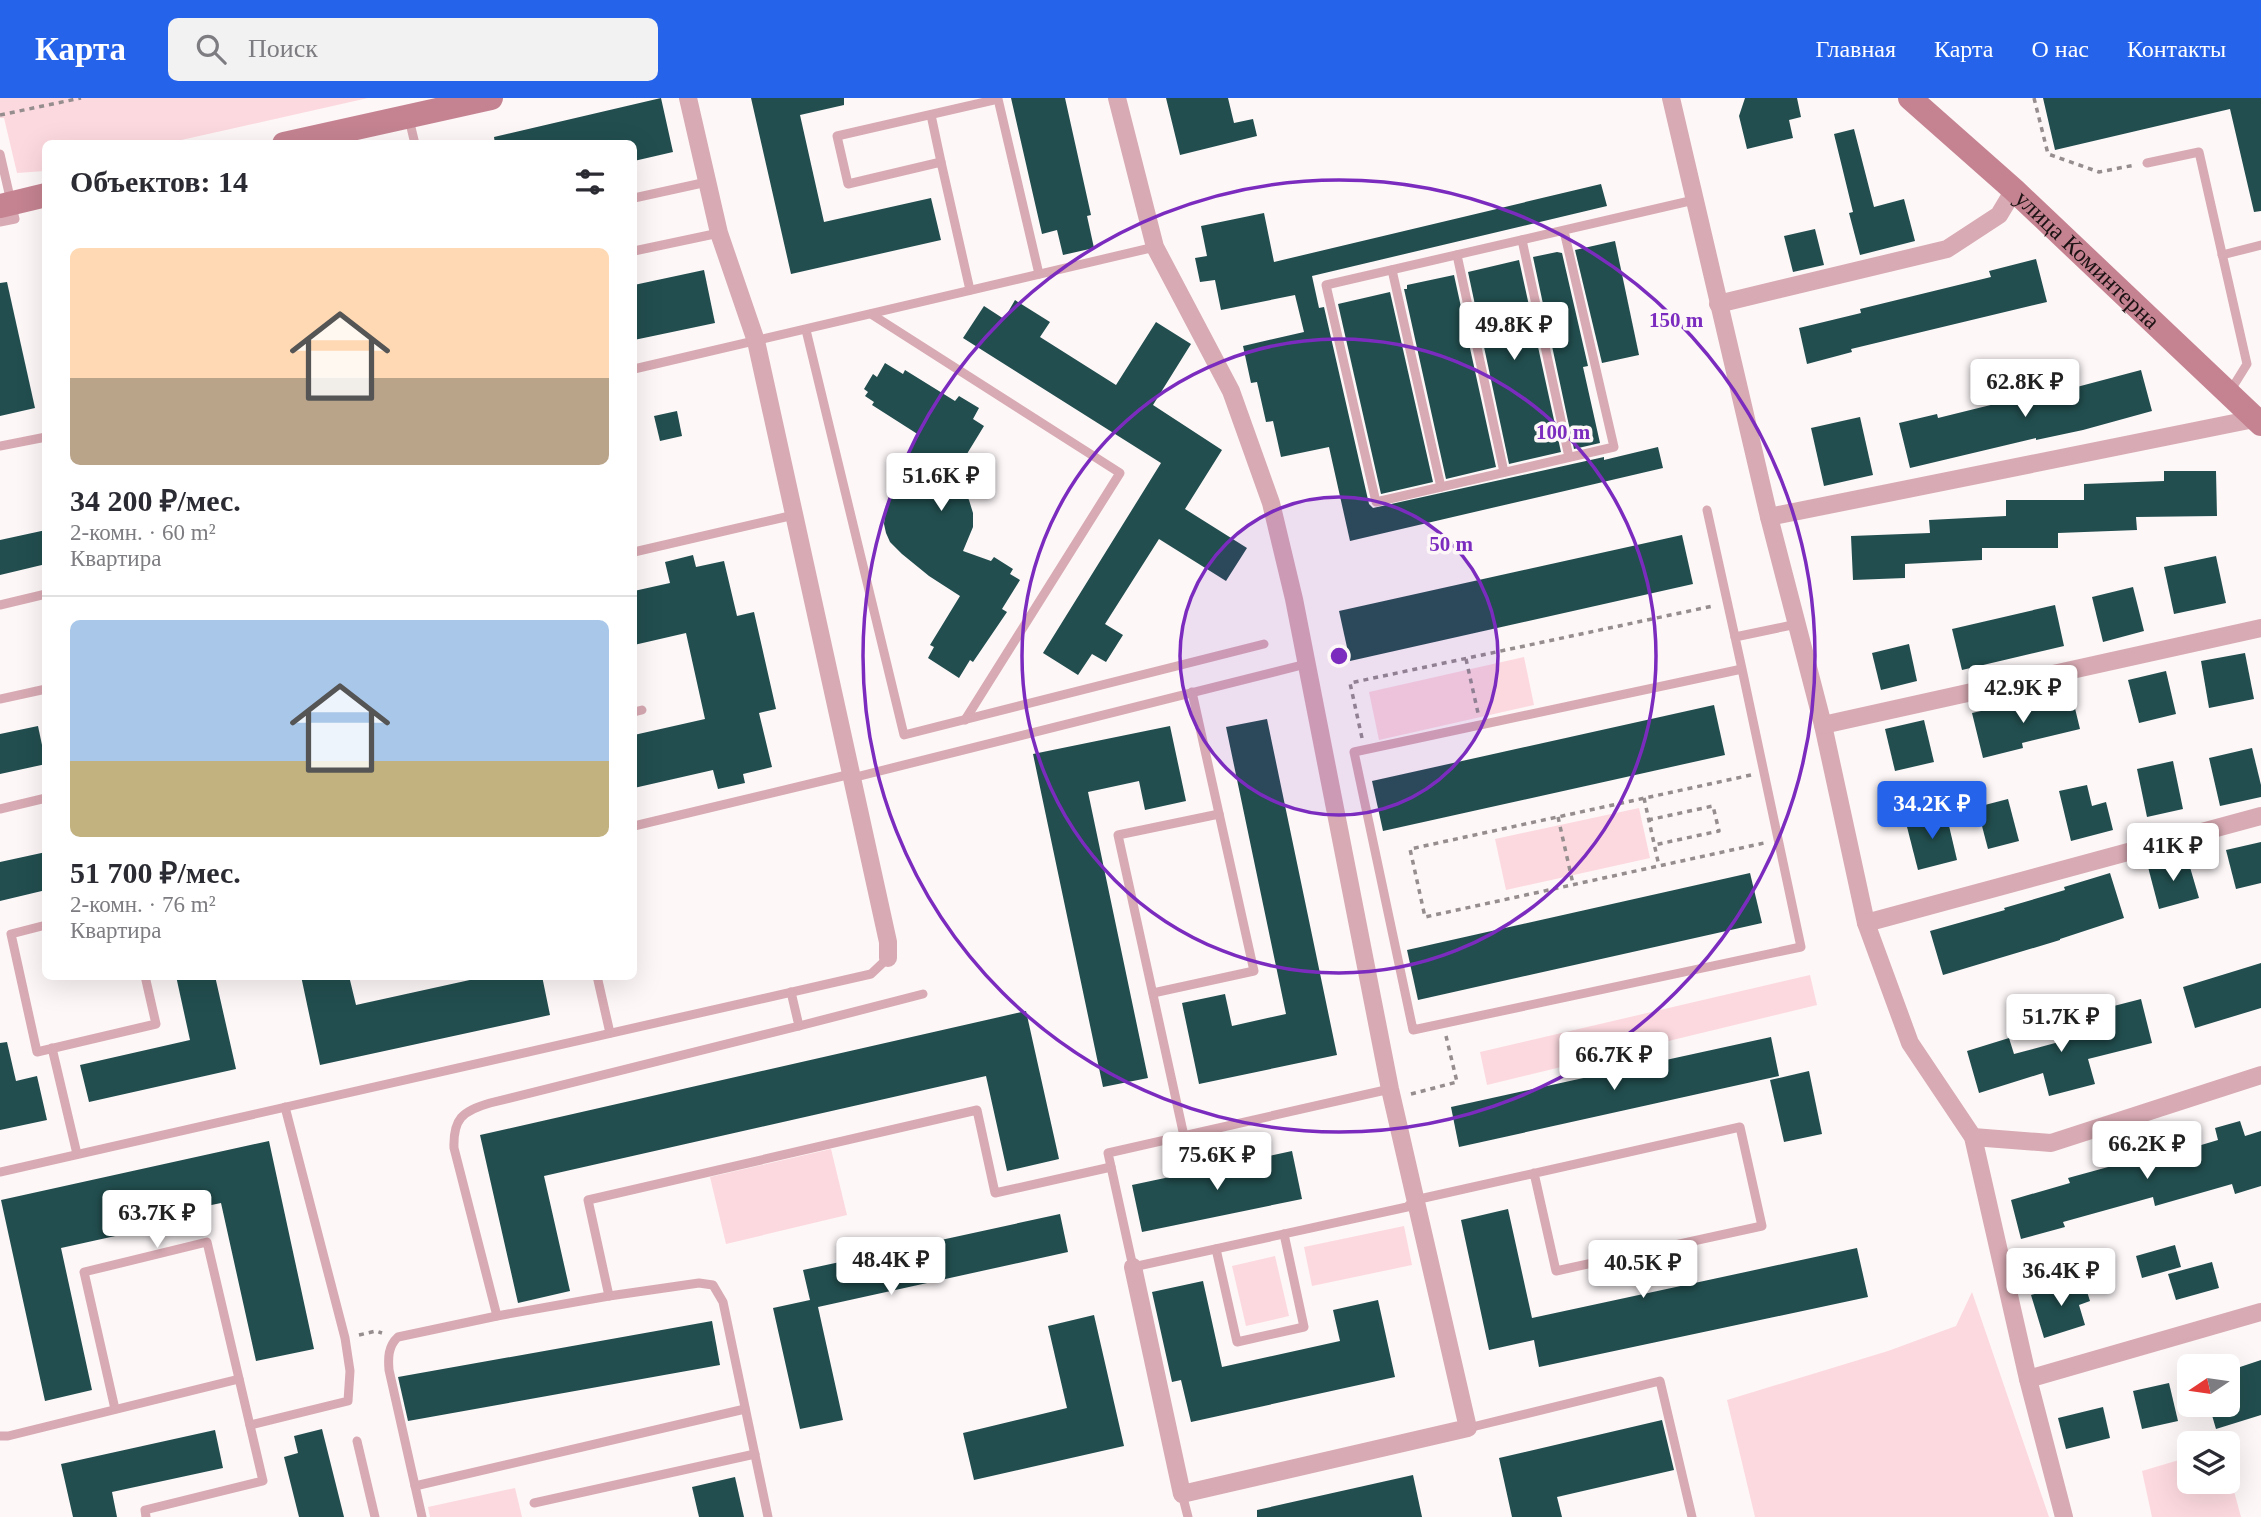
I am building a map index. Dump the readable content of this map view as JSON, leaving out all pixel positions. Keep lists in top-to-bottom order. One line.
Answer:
{"streets":{"street":["улица Коминтерна"]},"north":"left","page":{"header":"Карта","search":"Поиск","nav":["Главная","Карта","О нас","Контакты"],"heading":"Объектов: 14","list":[{"name":"34 200 ₽/мес.","note":"2-комн. · 60 m² · Квартира"},{"name":"51 700 ₽/мес.","note":"2-комн. · 76 m² · Квартира"}],"price":["49.8K ₽","62.8K ₽","51.6K ₽","42.9K ₽","34.2K ₽","41K ₽","51.7K ₽","66.7K ₽","66.2K ₽","75.6K ₽","63.7K ₽","48.4K ₽","40.5K ₽","36.4K ₽"]},"rings":["150 m","100 m","50 m"]}
